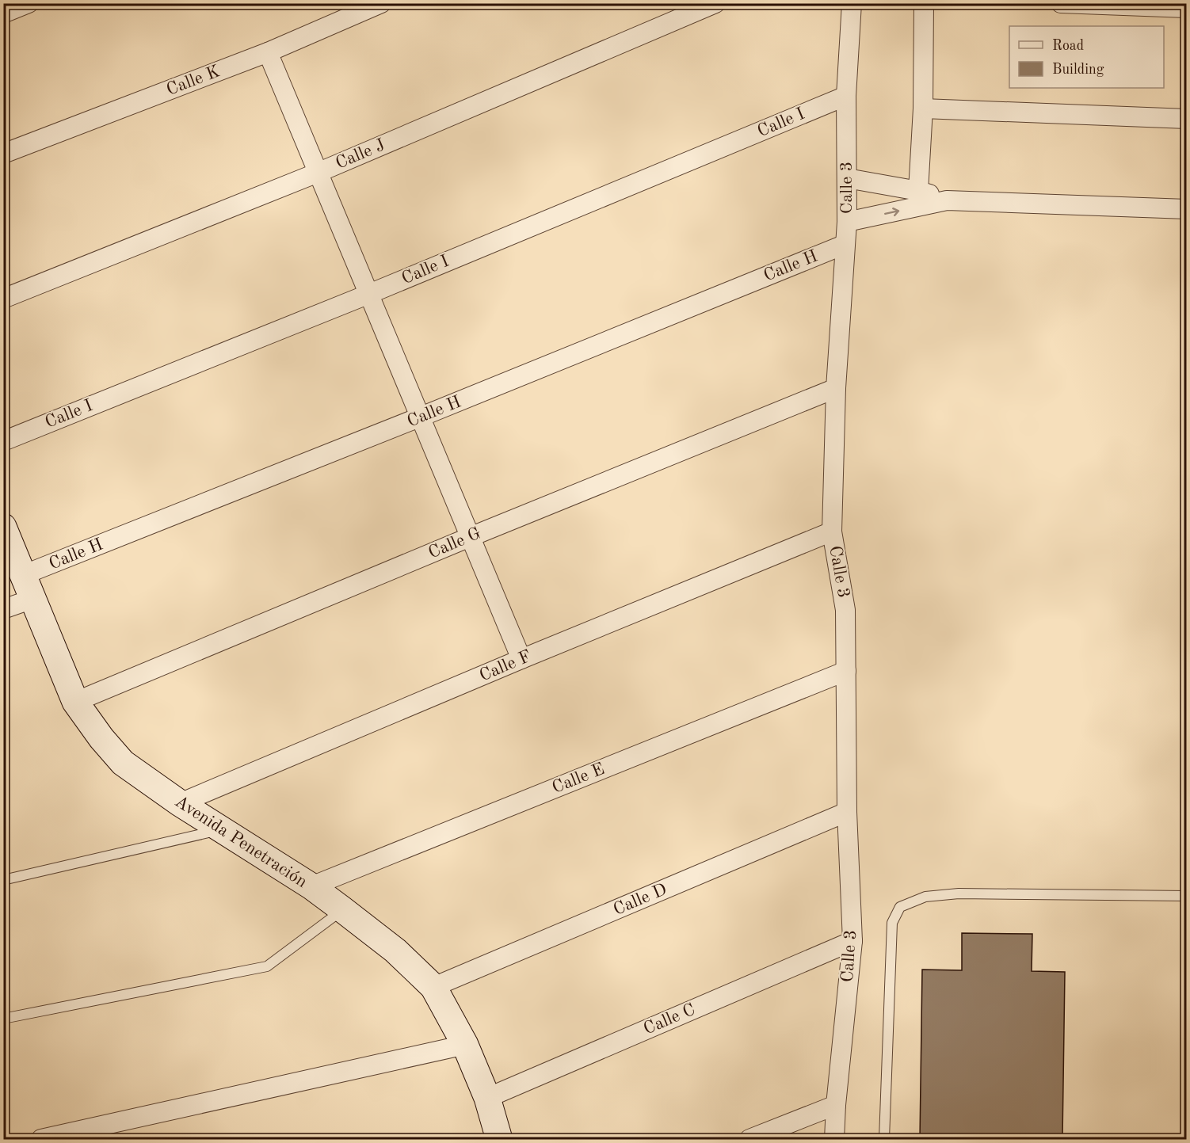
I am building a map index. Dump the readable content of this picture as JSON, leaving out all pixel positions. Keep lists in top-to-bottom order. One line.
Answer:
{"streets":{"street":["Calle K","Calle I","Calle J","Calle 3","Calle H","Calle G","Calle F","Calle E","Avenida Penetración","Calle D","Calle C"]},"crossings":[["Calle I","Calle 3"],["Calle 3","Calle H"],["Calle 3","Calle G"],["Calle 3","Calle F"],["Calle 3","Calle E"],["Calle 3","Calle D"],["Calle 3","Calle C"],["Calle H","Avenida Penetración"],["Calle G","Avenida Penetración"],["Calle F","Avenida Penetración"],["Calle E","Avenida Penetración"],["Avenida Penetración","Calle D"],["Avenida Penetración","Calle C"]],"legend":["Road","Building"]}
